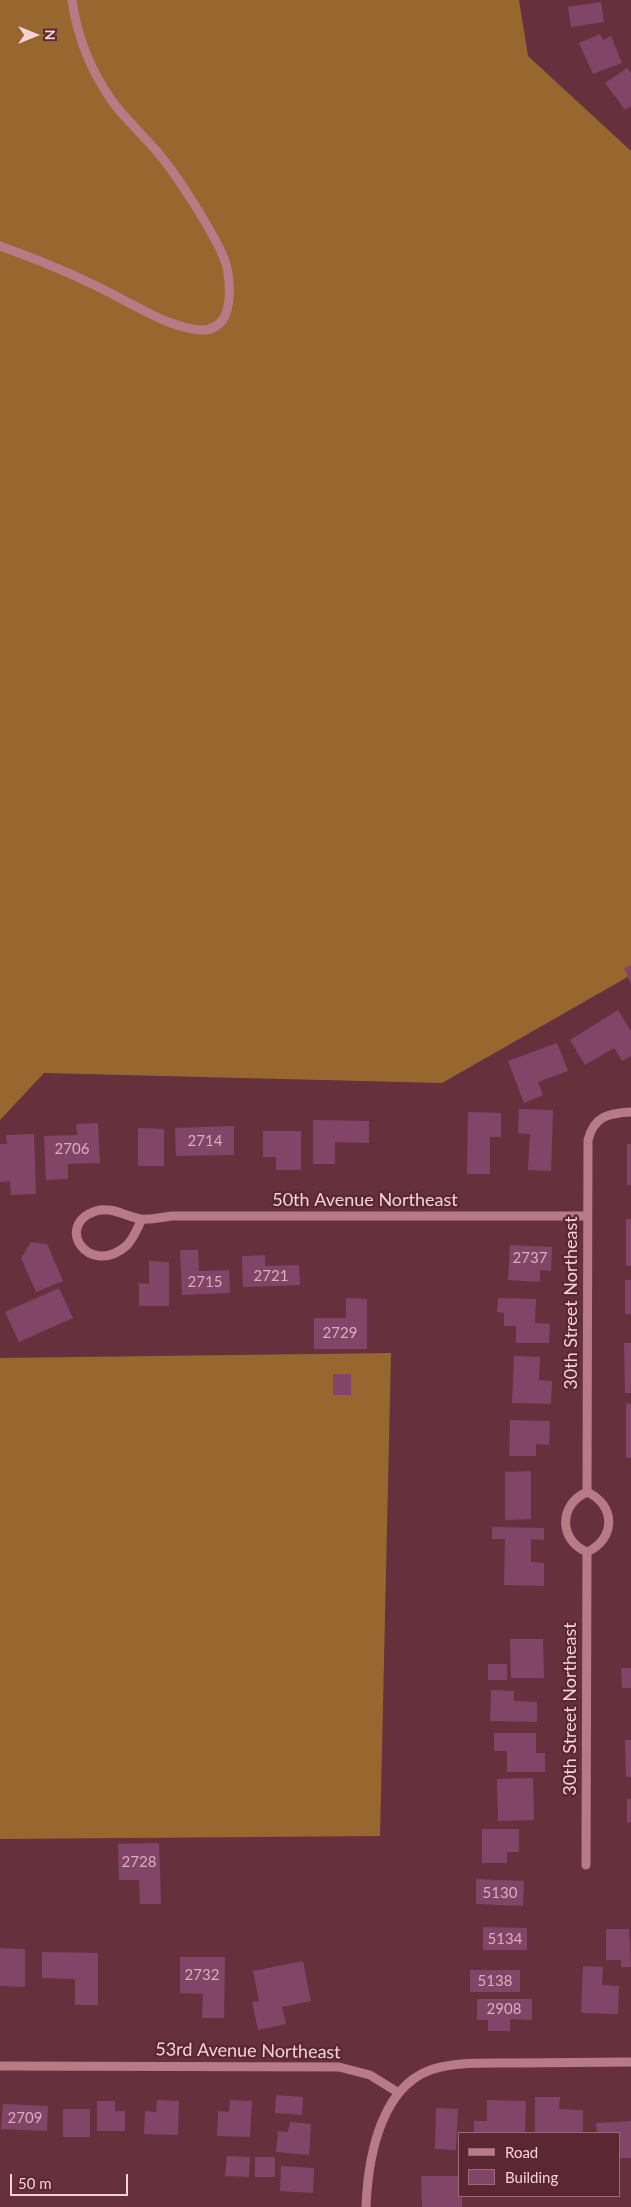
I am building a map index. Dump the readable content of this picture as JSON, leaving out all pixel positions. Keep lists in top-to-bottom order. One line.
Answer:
{"streets":{"street":["50th Avenue Northeast","30th Street Northeast","53rd Avenue Northeast"]},"crossings":[["50th Avenue Northeast","30th Street Northeast"]],"house_numbers":["2714","2706","2737","2721","2715","2729","2728","5130","5134","2732","5138","2908","2709"],"legend":["Road","Building"],"scale_bar":"50 m","north":"right"}
